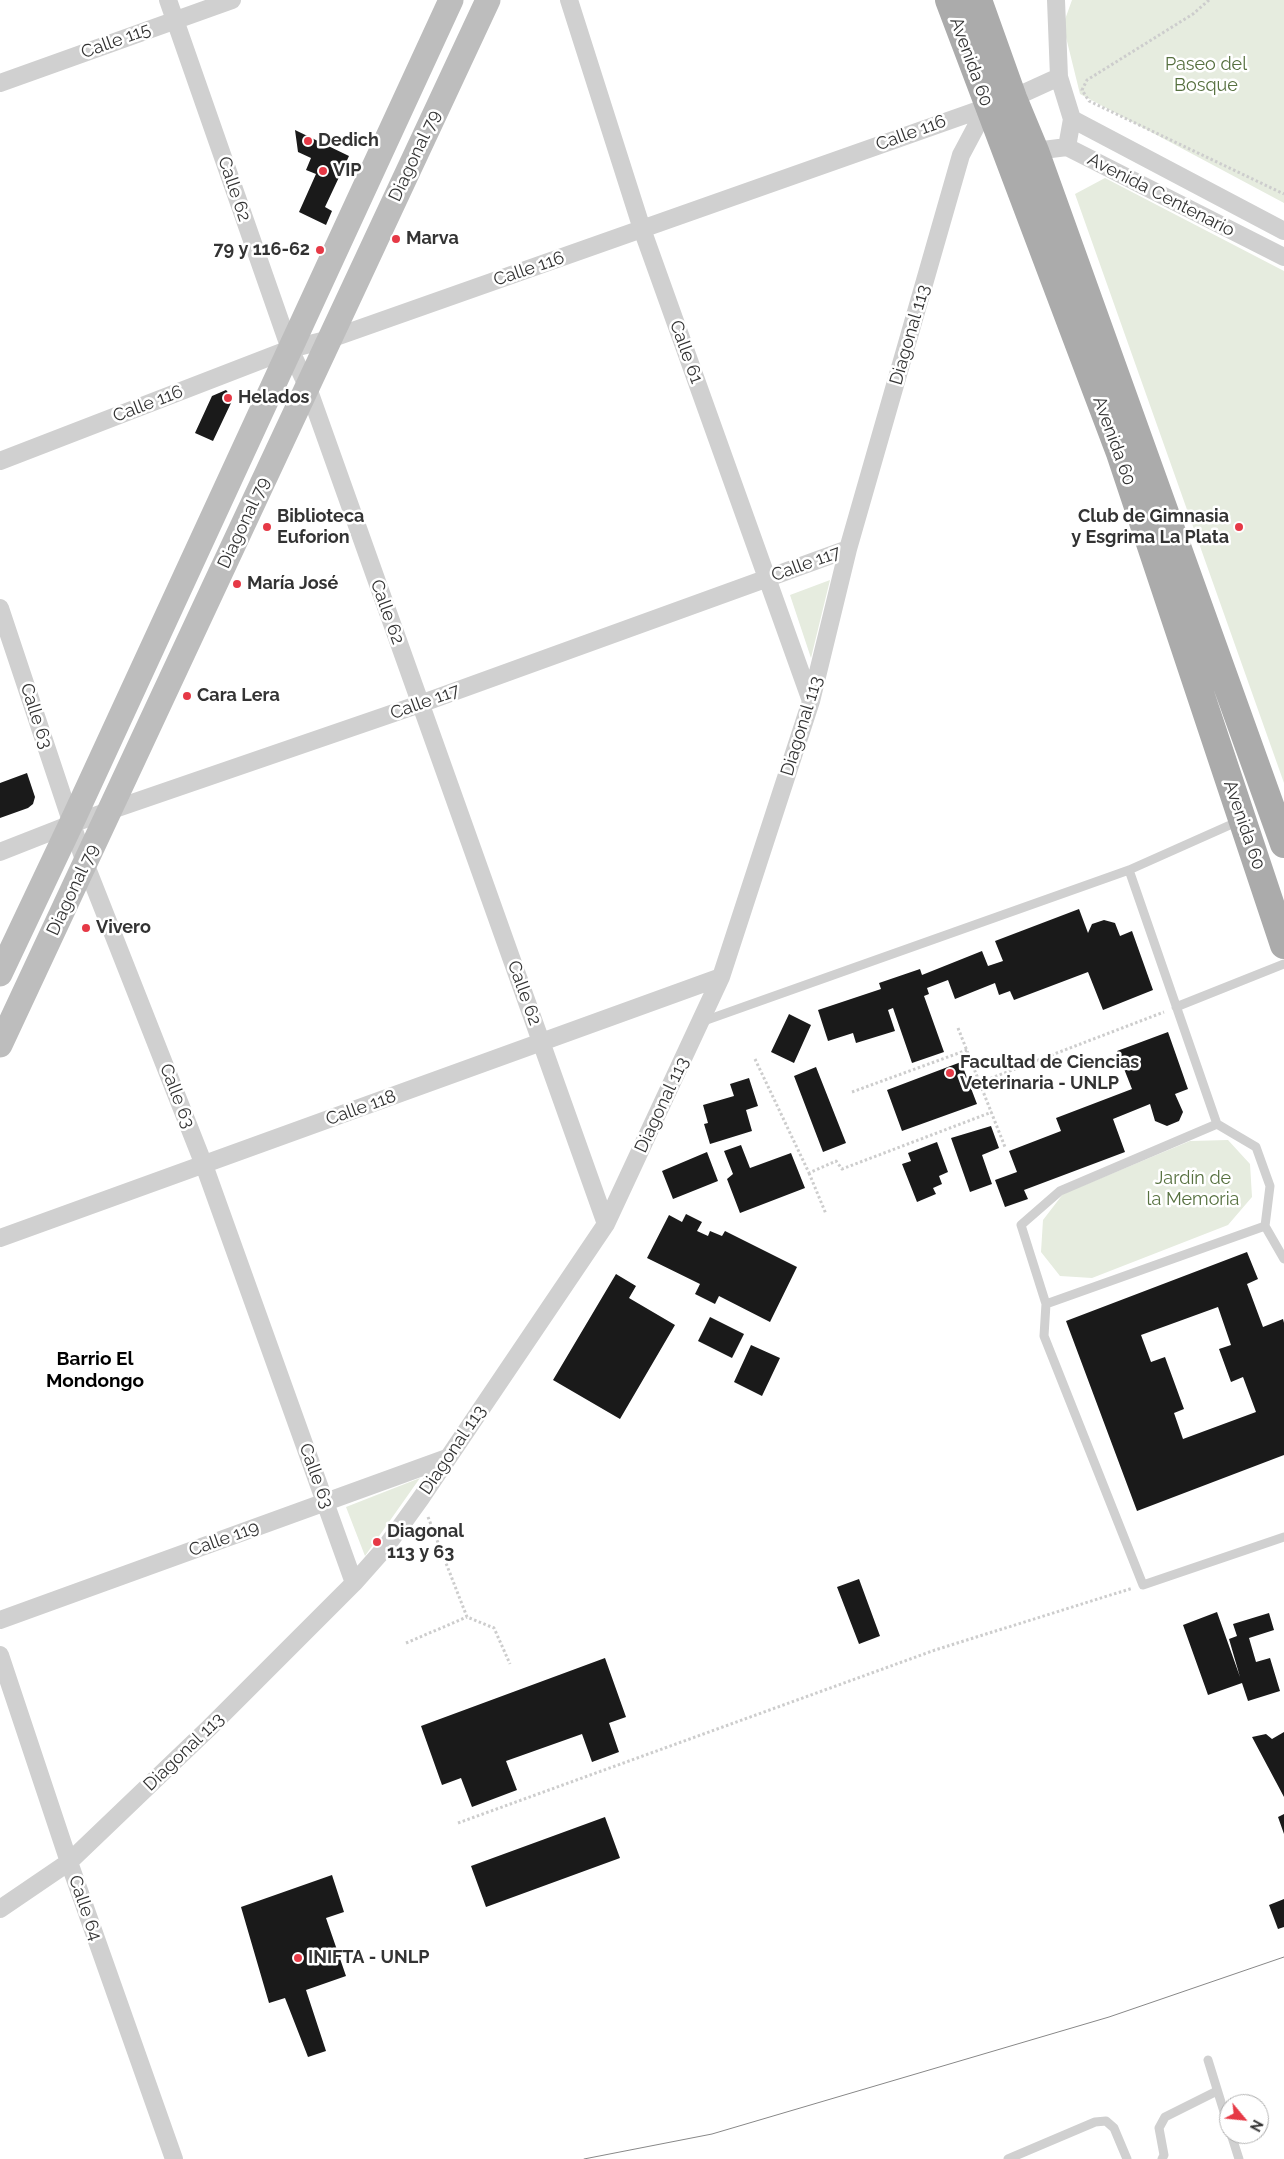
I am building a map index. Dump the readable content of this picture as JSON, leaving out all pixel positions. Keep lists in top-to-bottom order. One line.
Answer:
{"streets":{"main road":["Avenida 60","Diagonal 79"],"street":["Calle 115","Calle 116","Calle 62","Avenida Centenario","Diagonal 113","Calle 61","Calle 117","Calle 63","Calle 118","Calle 119","Calle 64"]},"crossings":[["Calle 115","Calle 62"],["Avenida 60","Calle 116"],["Avenida 60","Avenida Centenario"],["Avenida 60","Diagonal 113"],["Calle 116","Diagonal 79"],["Calle 116","Calle 62"],["Calle 116","Diagonal 113"],["Calle 116","Calle 61"],["Diagonal 79","Calle 62"],["Diagonal 79","Calle 117"],["Diagonal 79","Calle 63"],["Calle 62","Diagonal 113"],["Calle 62","Calle 117"],["Calle 62","Calle 118"],["Diagonal 113","Calle 61"],["Diagonal 113","Calle 117"],["Diagonal 113","Calle 63"],["Diagonal 113","Calle 118"],["Diagonal 113","Calle 119"],["Diagonal 113","Calle 64"],["Calle 61","Calle 117"],["Calle 117","Calle 63"],["Calle 63","Calle 118"],["Calle 63","Calle 119"]],"districts":["Barrio El Mondongo"],"parks":["Paseo del Bosque","Jardín de la Memoria"],"places":["Dedich","VIP","Marva","79 y 116-62","Helados","Biblioteca Euforion","Club de Gimnasia y Esgrima La Plata","María José","Cara Lera","Vivero","Facultad de Ciencias Veterinaria - UNLP","Diagonal 113 y 63","INIFTA - UNLP"],"north":"bottom right"}
